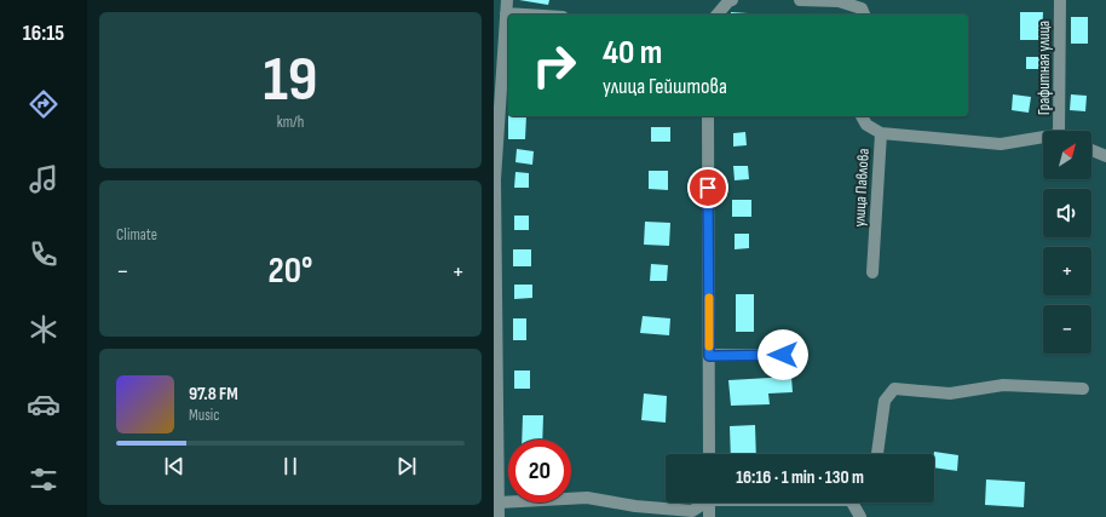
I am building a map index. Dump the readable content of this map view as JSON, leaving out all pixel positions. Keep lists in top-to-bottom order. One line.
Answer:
{"streets":{"street":["Графитная улица","улица Павлова"]},"north":"top right","page":{"tabs":"16:15","tile":[["19","km/h"],"Climate"],"turn":["40 m","улица Гейштова"],"map_buttons":["+","−"],"heat":["−","20°","+"],"song":["97.8 FM","Music"],"limit":"20","trip":"16:16 · 1 min · 130 m"}}
